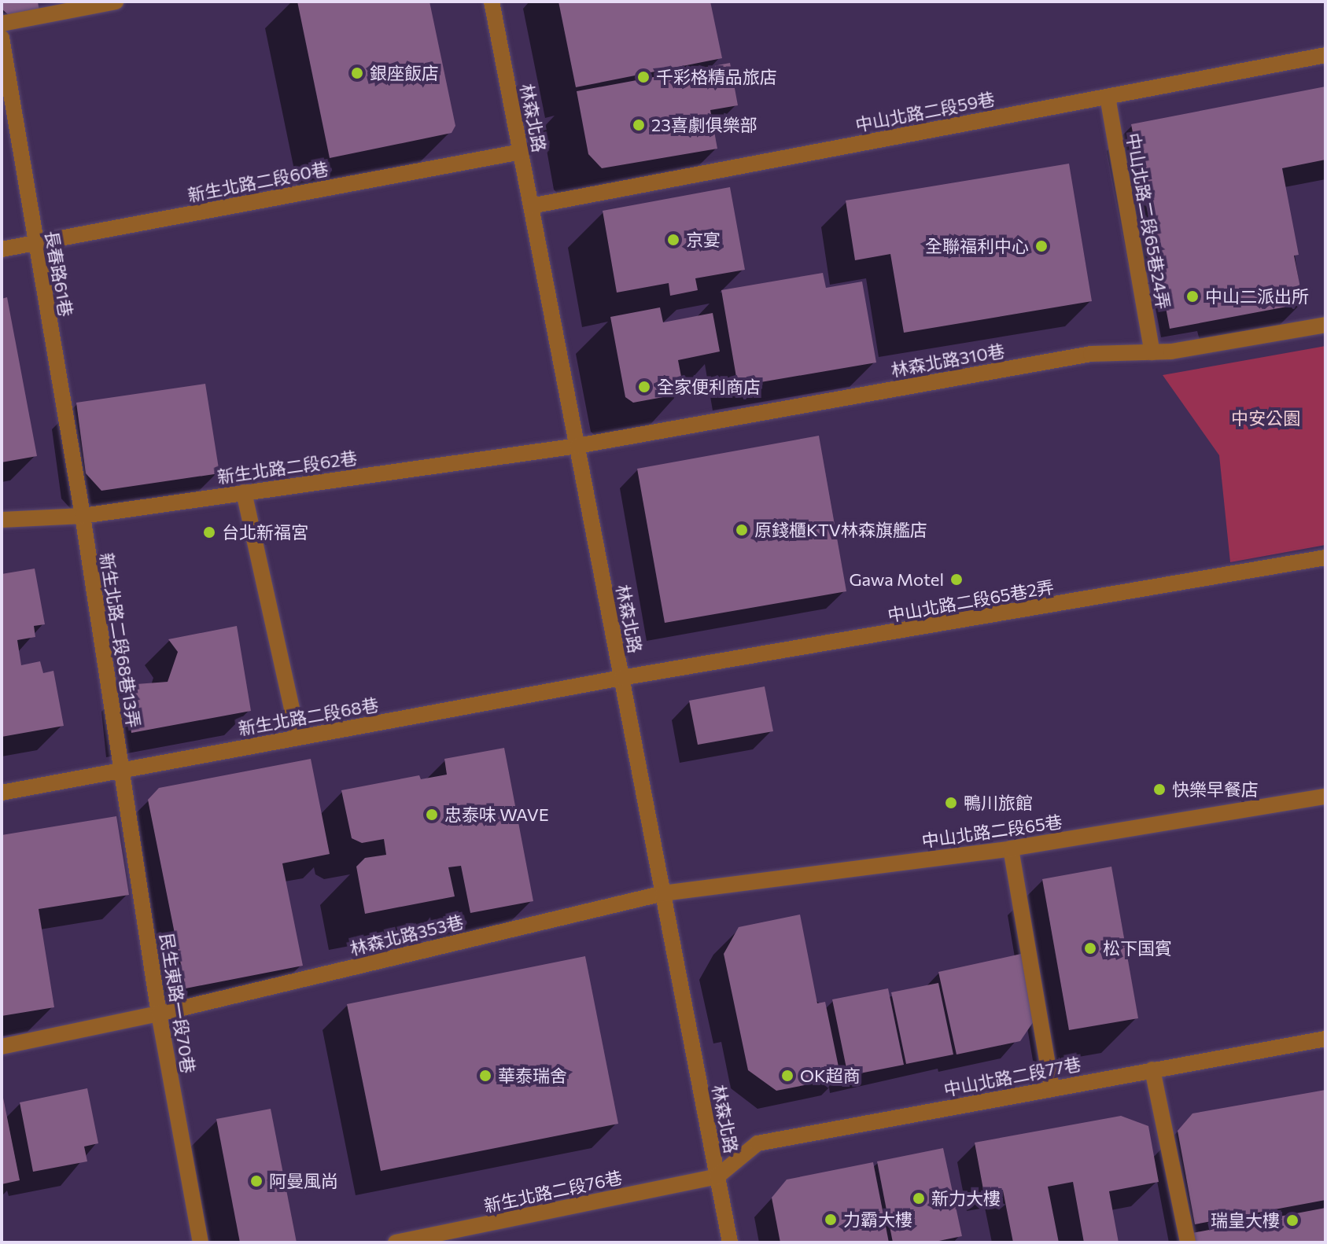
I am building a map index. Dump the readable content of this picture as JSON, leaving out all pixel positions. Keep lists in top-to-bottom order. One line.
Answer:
{"streets":{"street":["中山北路二段59巷","林森北路","新生北路二段60巷","中山北路二段65巷24弄","長春路61巷","林森北路310巷","新生北路二段62巷","中山北路二段65巷2弄","新生北路二段68巷13弄","新生北路二段68巷","中山北路二段65巷","林森北路353巷","民生東路一段70巷","中山北路二段77巷","新生北路二段76巷"]},"crossings":[["中山北路二段59巷","林森北路"],["中山北路二段59巷","中山北路二段65巷24弄"],["林森北路","新生北路二段60巷"],["林森北路","林森北路310巷"],["林森北路","新生北路二段62巷"],["林森北路","中山北路二段65巷2弄"],["林森北路","新生北路二段68巷"],["林森北路","中山北路二段65巷"],["林森北路","林森北路353巷"],["林森北路","中山北路二段77巷"],["林森北路","新生北路二段76巷"],["新生北路二段60巷","長春路61巷"],["中山北路二段65巷24弄","林森北路310巷"],["長春路61巷","新生北路二段62巷"],["長春路61巷","新生北路二段68巷13弄"],["林森北路310巷","新生北路二段62巷"],["新生北路二段62巷","新生北路二段68巷13弄"],["中山北路二段65巷2弄","新生北路二段68巷"],["新生北路二段68巷13弄","新生北路二段68巷"],["新生北路二段68巷13弄","民生東路一段70巷"],["新生北路二段68巷","民生東路一段70巷"],["中山北路二段65巷","林森北路353巷"],["林森北路353巷","民生東路一段70巷"],["中山北路二段77巷","新生北路二段76巷"]],"parks":["中安公園"],"places":["銀座飯店","千彩格精品旅店","23喜劇俱樂部","京宴","全聯福利中心","中山二派出所","全家便利商店","原錢櫃KTV林森旗艦店","台北新福宮","Gawa Motel","快樂早餐店","鴨川旅館","忠泰味 WAVE","松下国賓","華泰瑞舍","OK超商","阿曼風尚","新力大樓","力霸大樓","瑞皇大樓"]}
